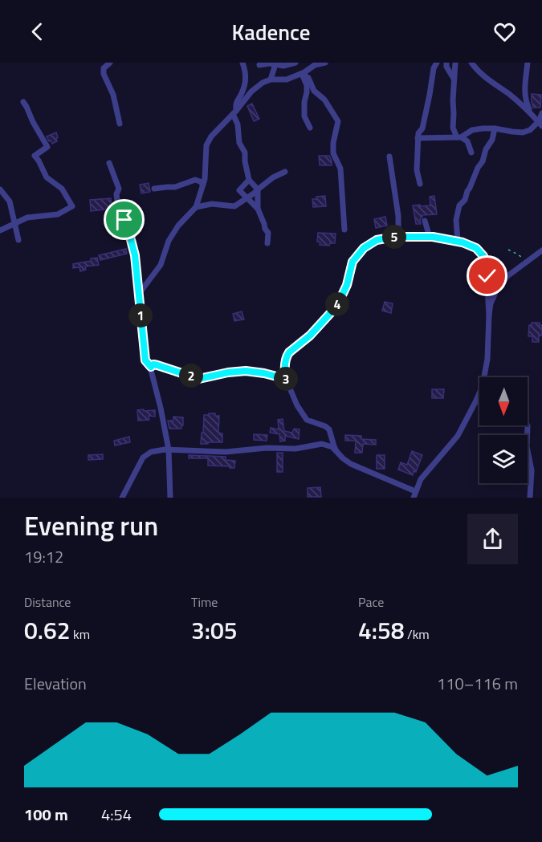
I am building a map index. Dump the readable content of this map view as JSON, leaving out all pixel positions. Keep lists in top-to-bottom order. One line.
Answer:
{"north":"bottom","page":{"header":"Kadence","pins":["5","4","1","2","3"],"heading":["Evening run","19:12"],"stats":[["Distance","0.62 km"],["Time","3:05"],["Pace","4:58 /km"]],"chart":["Elevation","110–116 m"],"list":[{"name":"100 m","note":"4:54"}]}}
